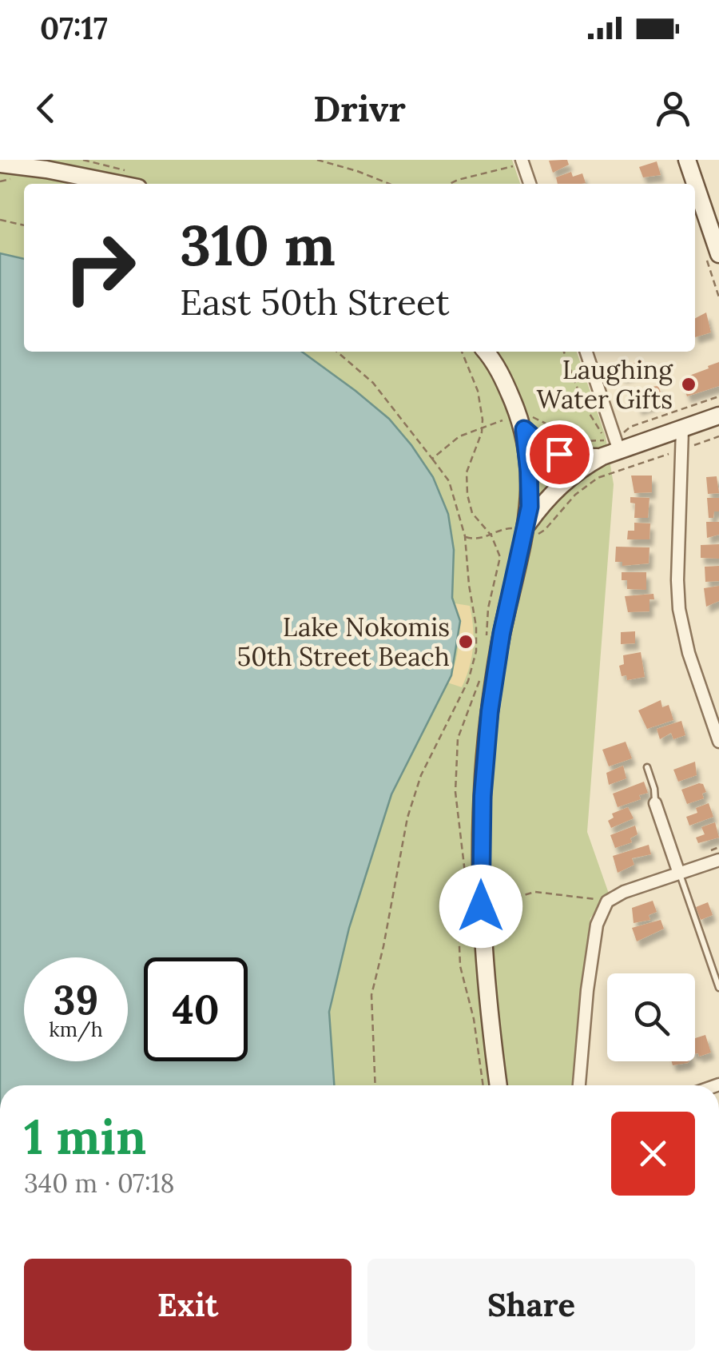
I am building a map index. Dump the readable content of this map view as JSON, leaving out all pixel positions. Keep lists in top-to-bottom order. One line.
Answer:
{"places":["Laughing Water Gifts","Lake Nokomis 50th Street Beach"],"page":{"status":"07:17","header":"Drivr","turn":["310 m","East 50th Street"],"speed":"39 km/h","limit":"40","heading":["1 min","340 m · 07:18"],"buttons":["Exit","Share"]}}
